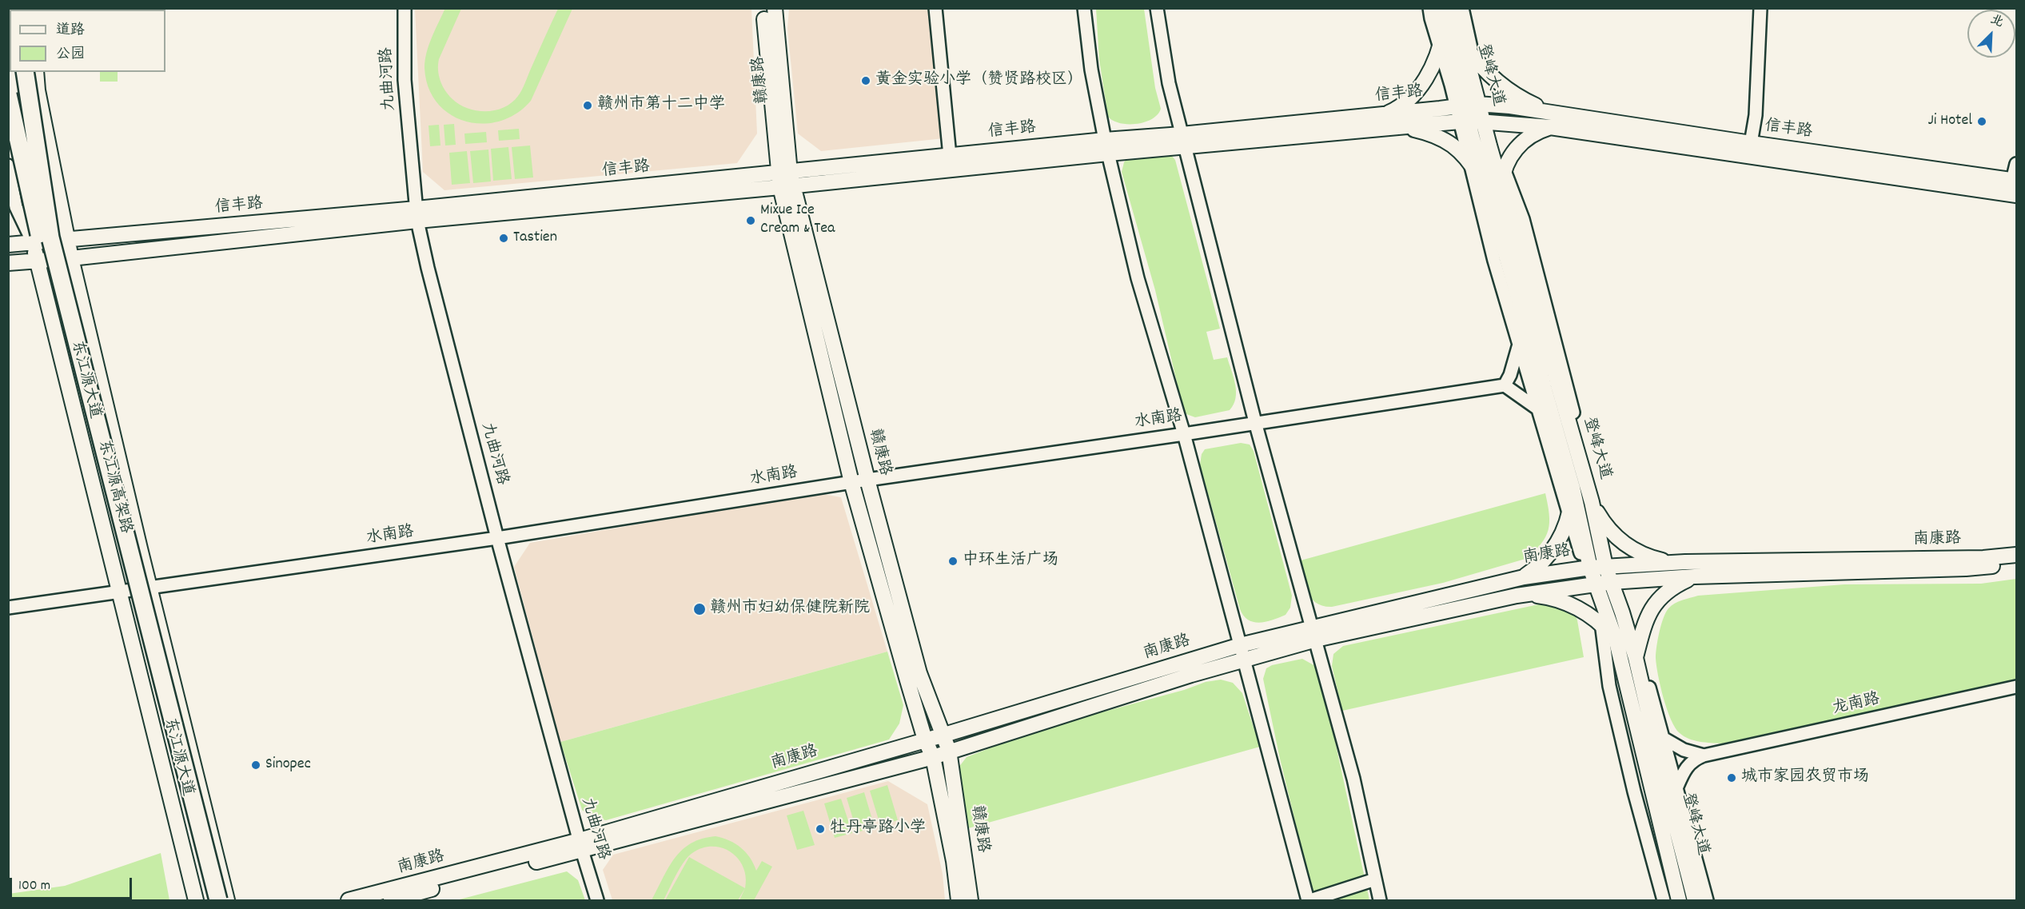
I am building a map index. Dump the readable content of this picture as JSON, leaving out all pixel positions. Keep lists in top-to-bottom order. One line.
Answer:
{"streets":{"highway":["东江源高架路"],"main road":["登峰大道","赣康路","信丰路","东江源大道","南康路"],"street":["九曲河路","水南路","龙南路"]},"crossings":[["登峰大道","信丰路"],["登峰大道","南康路"],["九曲河路","信丰路"],["九曲河路","水南路"],["九曲河路","南康路"],["赣康路","信丰路"],["赣康路","水南路"],["赣康路","南康路"],["信丰路","东江源大道"],["东江源大道","水南路"]],"places":["黄金实验小学（赞贤路校区）","赣州市第十二中学","Ji Hotel","Mixue Ice Cream & Tea","Tastien","中环生活广场","赣州市妇幼保健院新院","Sinopec","城市家园农贸市场","牡丹亭路小学"],"legend":["道路","公园"],"scale_bar":"100 m","north":"top right"}
